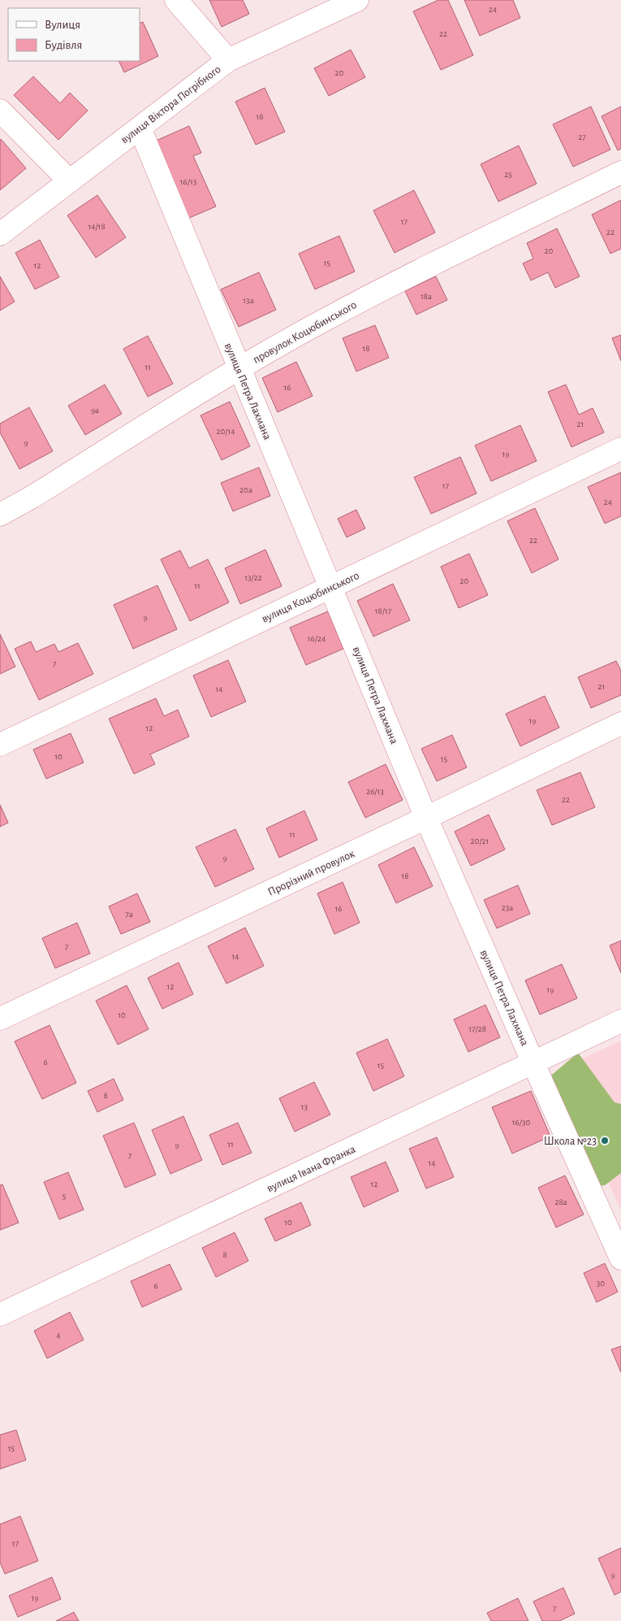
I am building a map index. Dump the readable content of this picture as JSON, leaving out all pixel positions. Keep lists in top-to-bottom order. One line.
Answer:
{"streets":{"street":["вулиця Віктора Погрібного","провулок Коцюбинського","вулиця Петра Лахмана","вулиця Коцюбинського","Прорізний провулок","вулиця Івана Франка"]},"crossings":[["вулиця Віктора Погрібного","вулиця Петра Лахмана"],["провулок Коцюбинського","вулиця Петра Лахмана"],["вулиця Петра Лахмана","вулиця Коцюбинського"],["вулиця Петра Лахмана","Прорізний провулок"],["вулиця Петра Лахмана","вулиця Івана Франка"]],"places":["Школа №23"],"house_numbers":["24","22","20","18","27","25","16/13","17","14/18","22","20","15","12","18а","13а","18","11","16","9а","21","20/14","9","19","17","20а","24","22","13/22","20","11","18/17","9","16/24","7","21","14","19","12","10","15","26/13","22","11","20/21","9","18","23а","16","7а","7","14","12","19","10","17/28","6","15","8","13","16/30","11","9","7","14","12","5","28а","10","8","30","6","4","15","17","9","19","7"],"legend":["Вулиця","Будівля"]}
